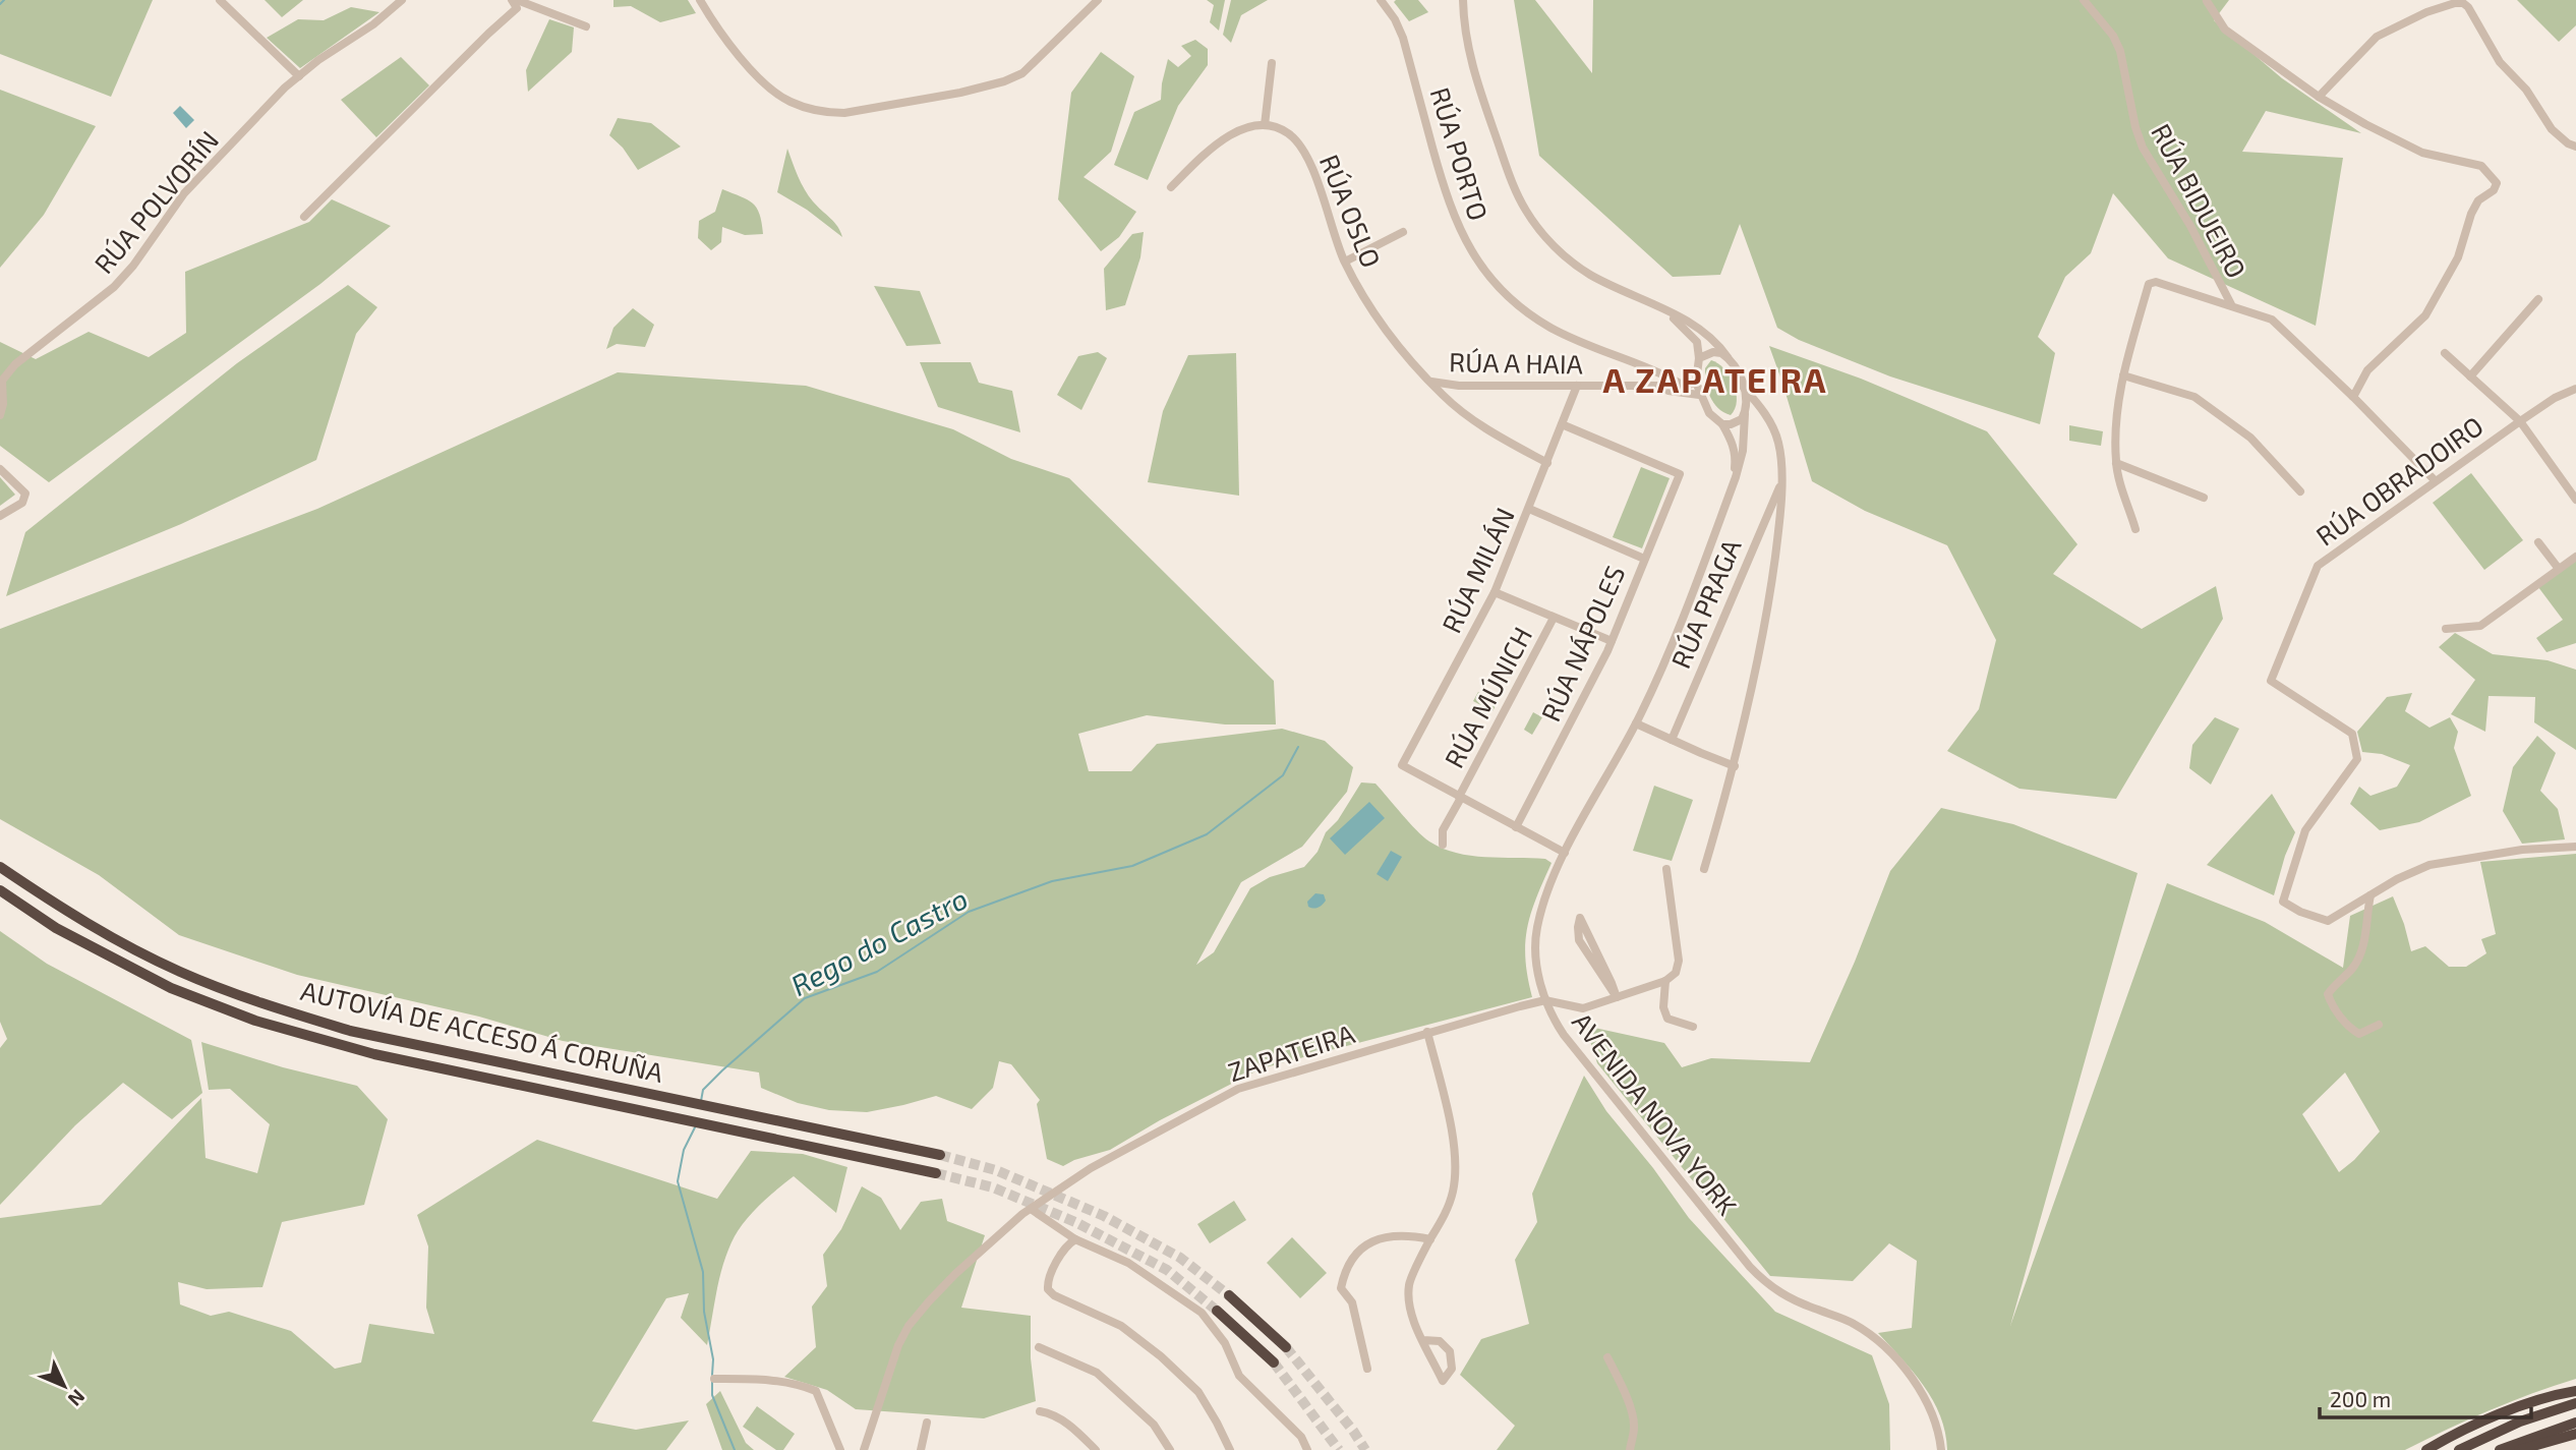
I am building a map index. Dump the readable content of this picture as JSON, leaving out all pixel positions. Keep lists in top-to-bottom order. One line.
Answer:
{"streets":{"highway":["AUTOVÍA DE ACCESO Á CORUÑA"],"street":["RÚA PORTO","RÚA BIDUEIRO","RÚA POLVORÍN","RÚA OSLO","RÚA A HAIA","RÚA OBRADOIRO","RÚA MILÁN","RÚA PRAGA","RÚA NÁPOLES","RÚA MÚNICH","ZAPATEIRA","AVENIDA NOVA YORK"]},"crossings":[["RÚA PORTO","RÚA A HAIA"],["RÚA OSLO","RÚA A HAIA"],["RÚA OSLO","RÚA MILÁN"],["RÚA A HAIA","RÚA MILÁN"],["RÚA A HAIA","AVENIDA NOVA YORK"],["RÚA MILÁN","RÚA NÁPOLES"],["RÚA MILÁN","RÚA MÚNICH"],["ZAPATEIRA","AVENIDA NOVA YORK"]],"districts":["A ZAPATEIRA"],"water":["Rego do Castro"],"scale_bar":"200 m","north":"bottom right"}
